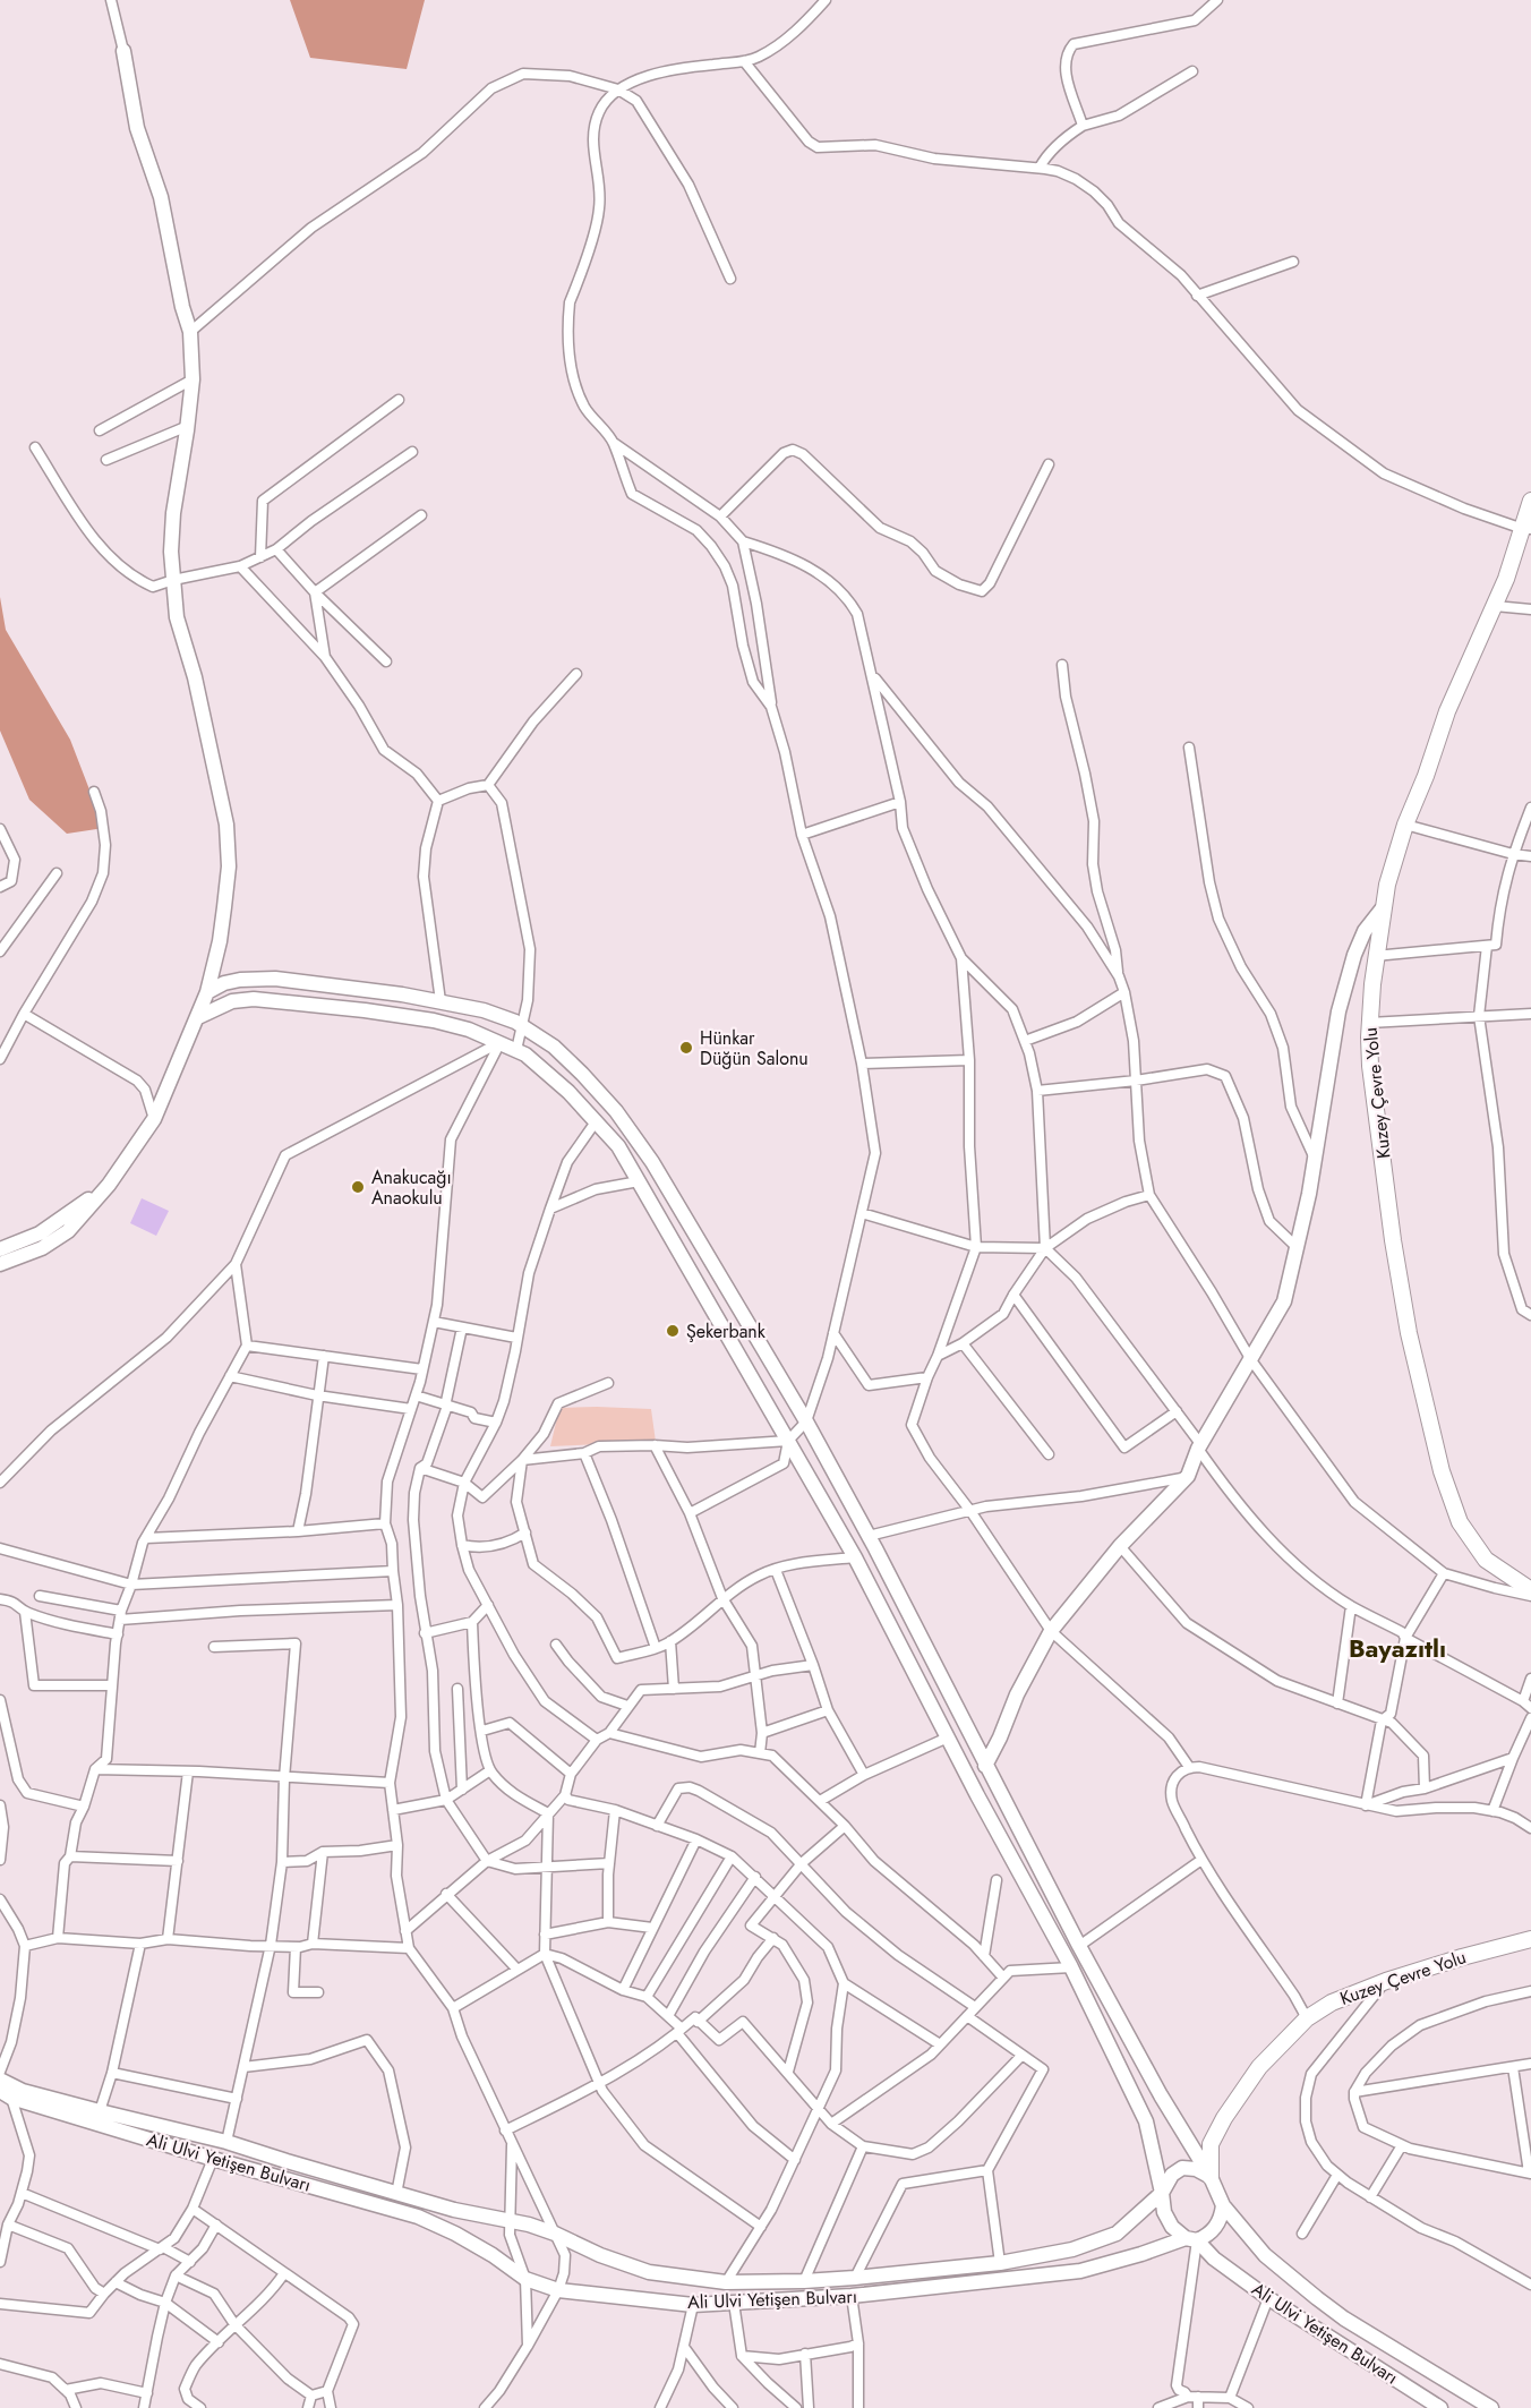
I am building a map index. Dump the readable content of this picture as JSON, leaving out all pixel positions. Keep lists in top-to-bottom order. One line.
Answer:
{"streets":{"main road":["Kuzey Çevre Yolu","Ali Ulvi Yetişen Bulvarı"]},"crossings":[["Kuzey Çevre Yolu","Ali Ulvi Yetişen Bulvarı"]],"districts":["Bayazıtlı"],"places":["Hünkar Düğün Salonu","Anakucağı Anaokulu","Şekerbank"]}
